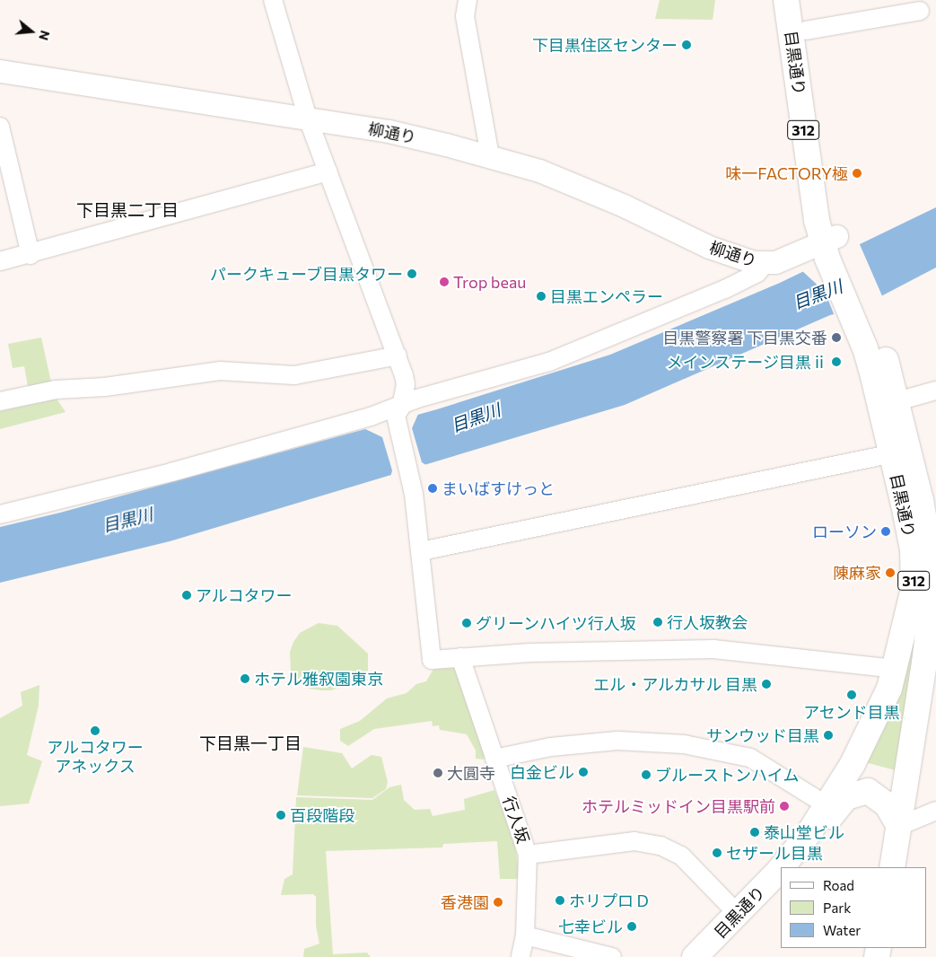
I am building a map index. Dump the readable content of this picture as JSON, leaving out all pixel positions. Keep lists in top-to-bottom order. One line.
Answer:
{"streets":{"main road":["目黒通り","312"],"street":["柳通り","行人坂"]},"districts":["下目黒二丁目","下目黒一丁目"],"water":["目黒川"],"places":["下目黒住区センター","味一FACTORY極","パークキューブ目黒タワー","Trop beau","目黒エンペラー","目黒警察署 下目黒交番","メインステージ目黒ⅱ","まいばすけっと","ローソン","陳麻家","アルコタワー","行人坂教会","グリーンハイツ行人坂","ホテル雅叙園東京","エル・アルカサル 目黒","アセンド目黒","アルコタワー アネックス","サンウッド目黒","白金ビル","大圓寺","ブルーストンハイム","ホテルミッドイン目黒駅前","百段階段","泰山堂ビル","セザール目黒","ホリプロ D","香港園","七幸ビル"],"legend":["Road","Park","Water"],"north":"right"}
